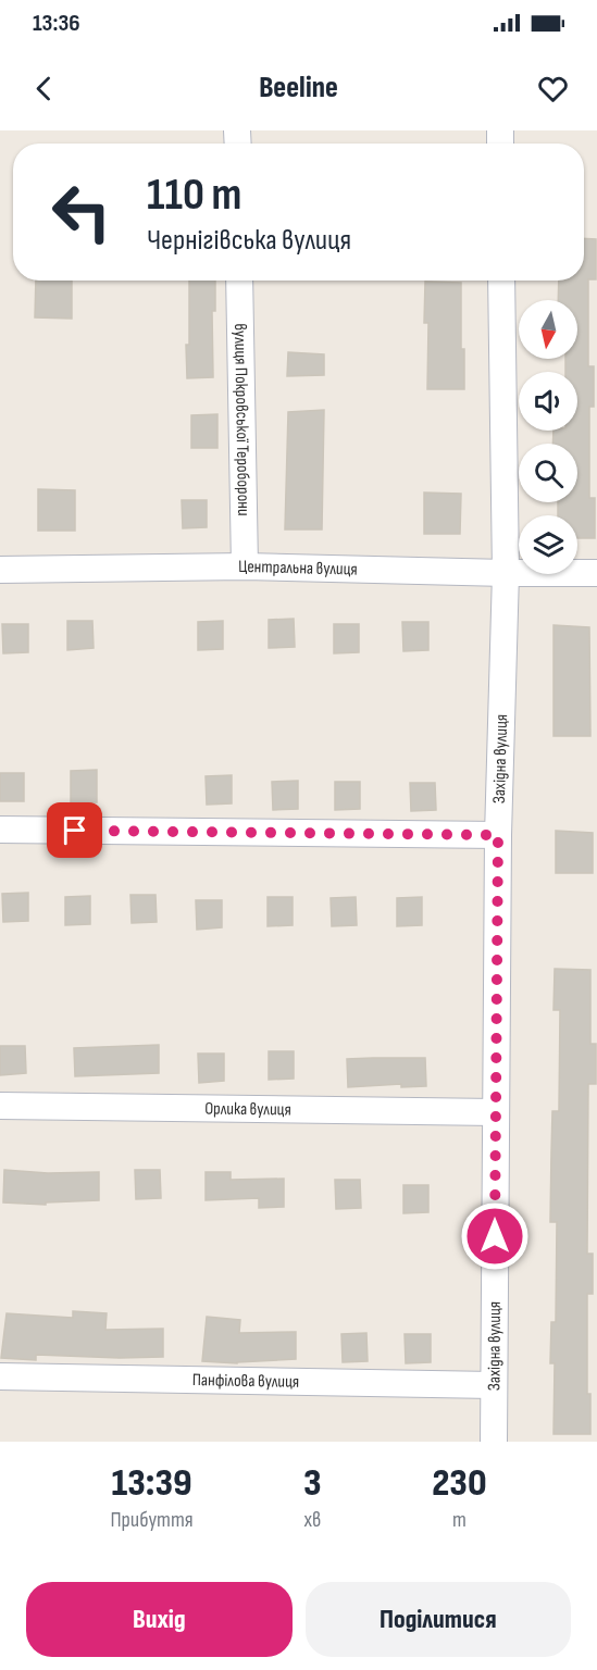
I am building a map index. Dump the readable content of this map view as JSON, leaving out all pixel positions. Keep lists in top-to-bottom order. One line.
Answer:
{"streets":{"street":["вулиця Покровської Тероборони","Центральна вулиця","Західна вулиця","Орлика вулиця","Панфілова вулиця"]},"crossings":[["вулиця Покровської Тероборони","Центральна вулиця"],["Центральна вулиця","Західна вулиця"],["Західна вулиця","Орлика вулиця"],["Західна вулиця","Панфілова вулиця"]],"north":"bottom","page":{"status":"13:36","header":"Beeline","turn":["110 m","Чернігівська вулиця"],"eta":["13:39","Прибуття","3","хв","230","m"],"buttons":["Вихід","Поділитися"]}}
